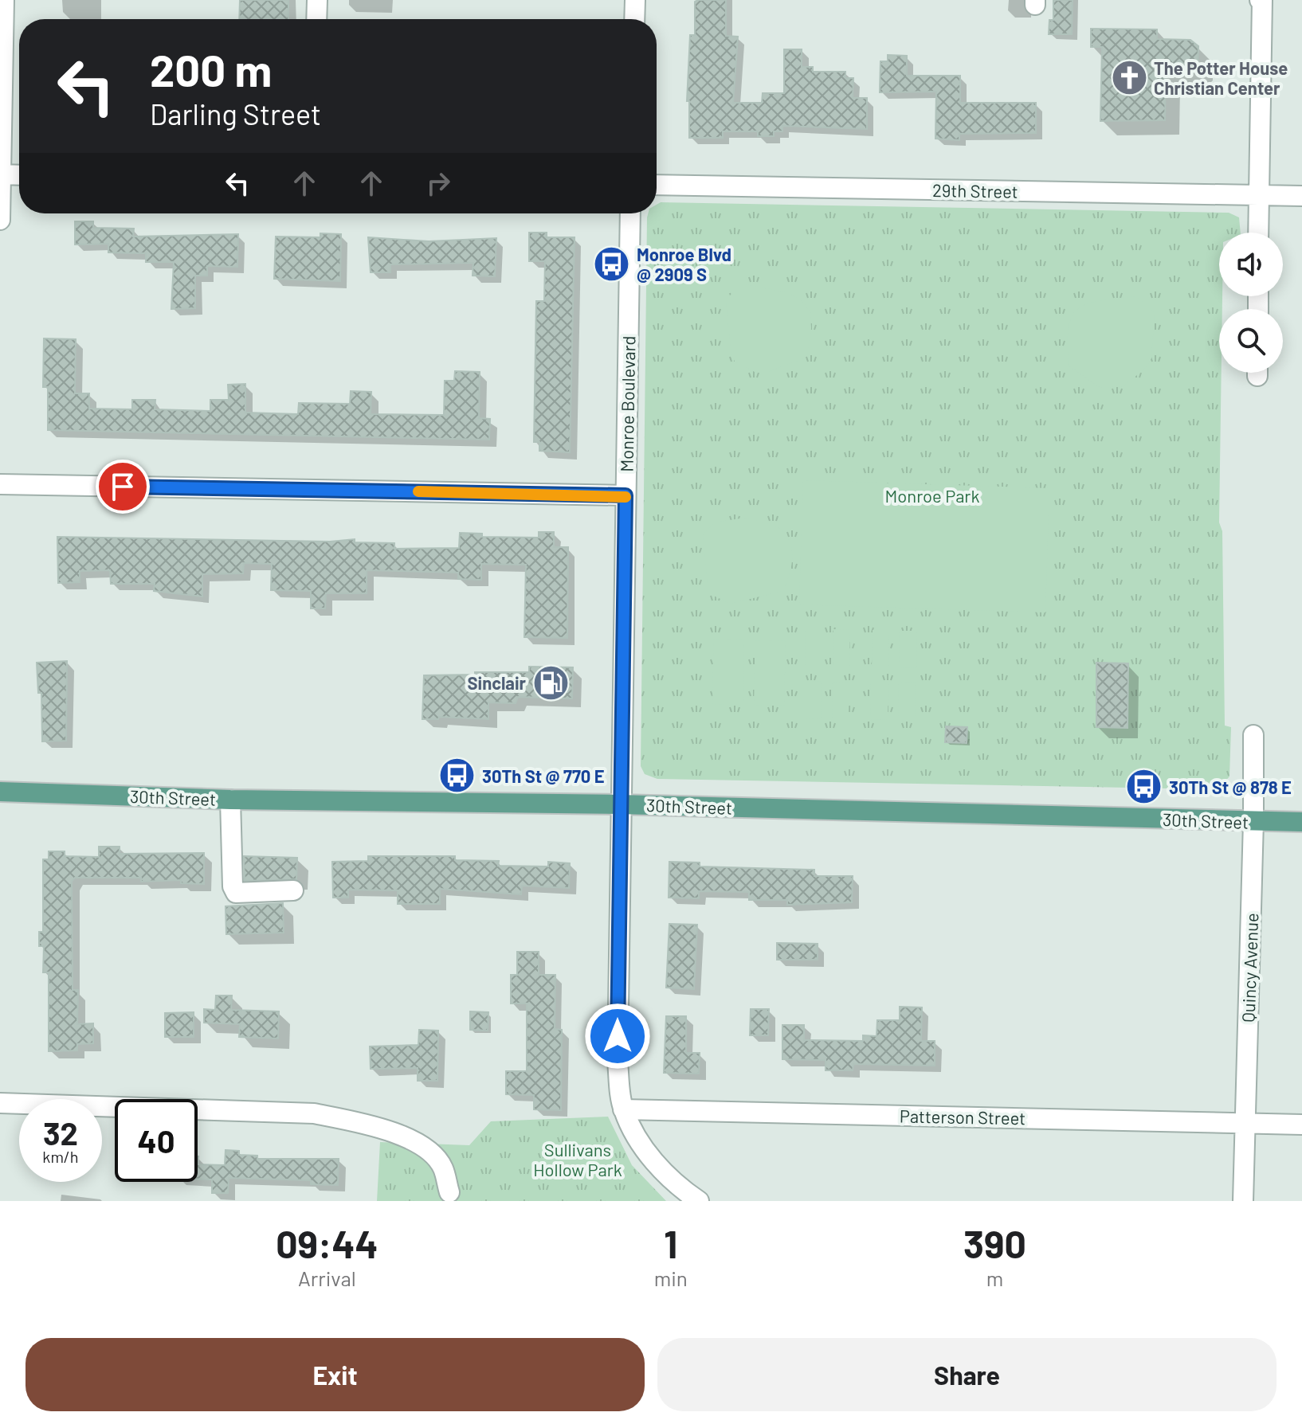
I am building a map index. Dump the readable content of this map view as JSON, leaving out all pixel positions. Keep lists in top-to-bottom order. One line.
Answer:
{"streets":{"main road":["30th Street"],"street":["29th Street","Monroe Boulevard","Quincy Avenue","Patterson Street"]},"crossings":[["Monroe Boulevard","30th Street"],["Monroe Boulevard","Patterson Street"],["30th Street","Quincy Avenue"],["Quincy Avenue","Patterson Street"]],"parks":["Monroe Park","Sullivans Hollow Park"],"places":{"church":["The Potter House Christian Center"],"bus stop":["Monroe Blvd @ 2909 S","30Th St @ 770 E","30Th St @ 878 E"],"fuel station":["Sinclair"]},"page":{"turn":["200 m","Darling Street"],"speed":"32 km/h","limit":"40","eta":["09:44","Arrival","1","min","390","m"],"buttons":["Exit","Share"]}}
